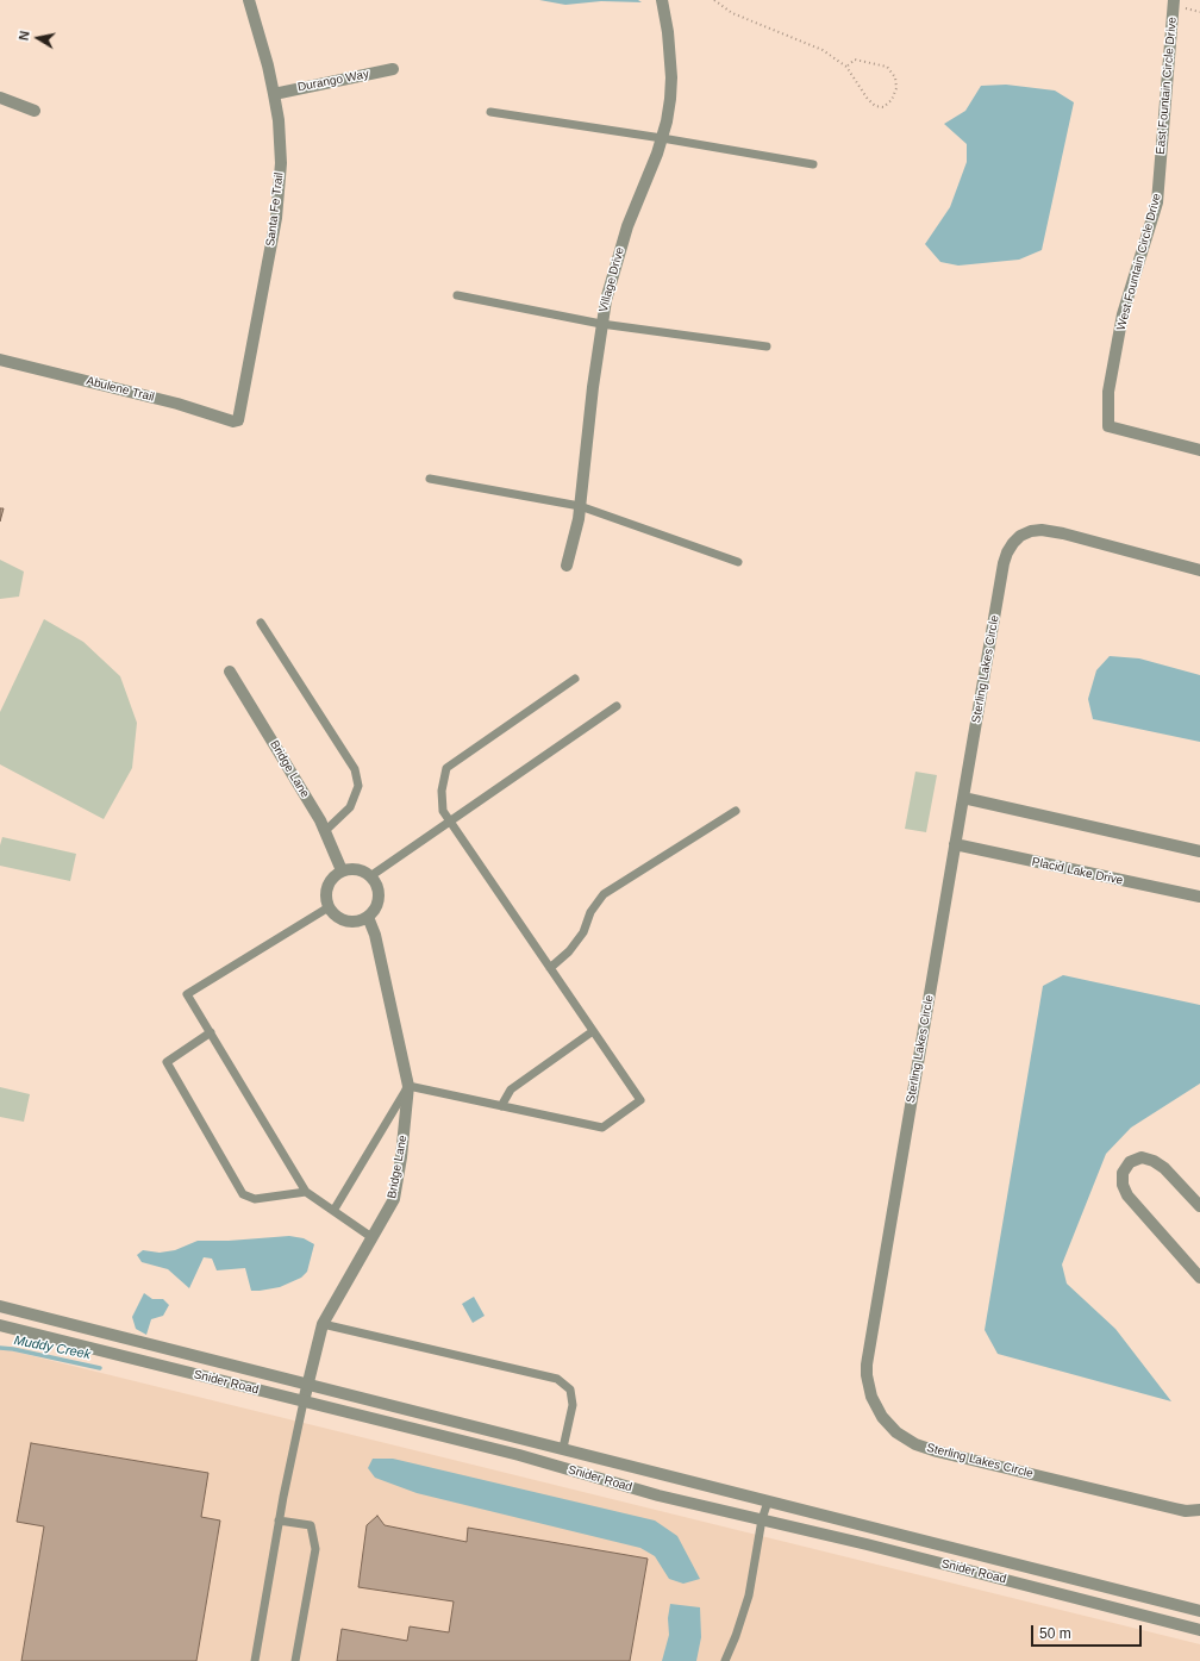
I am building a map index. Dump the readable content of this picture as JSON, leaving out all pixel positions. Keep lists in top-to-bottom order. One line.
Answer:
{"streets":{"street":["Durango Way","East Fountain Circle Drive","Santa Fe Trail","West Fountain Circle Drive","Village Drive","Abulene Trail","Sterling Lakes Circle","Bridge Lane","Placid Lake Drive","Snider Road"]},"crossings":[["Durango Way","Santa Fe Trail"],["East Fountain Circle Drive","West Fountain Circle Drive"],["Santa Fe Trail","Abulene Trail"],["Sterling Lakes Circle","Placid Lake Drive"],["Bridge Lane","Snider Road"]],"water":["Muddy Creek"],"scale_bar":"50 m","north":"left"}
